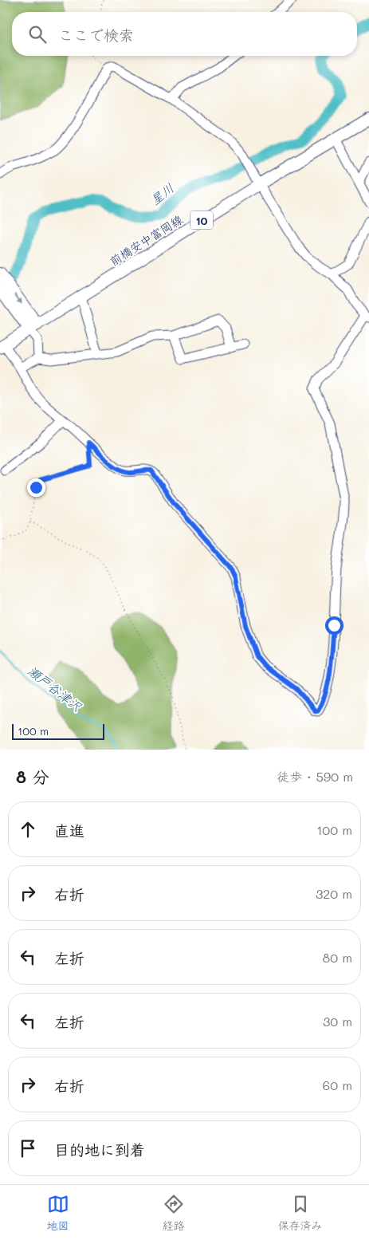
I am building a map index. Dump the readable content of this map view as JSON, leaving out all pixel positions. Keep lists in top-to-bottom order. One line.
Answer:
{"streets":{"main road":["10","前橋安中富岡線"]},"water":["星川","瀬戸谷津沢"],"scale_bar":"100 m","page":{"search":"ここで検索","scale":"100 m","heading":["8 分","徒歩 · 590 m"],"list":[["直進","100 m"],["右折","320 m"],["左折","80 m"],["左折","30 m"],["右折","60 m"],"目的地に到着"],"nav":["地図","経路","保存済み"]}}
